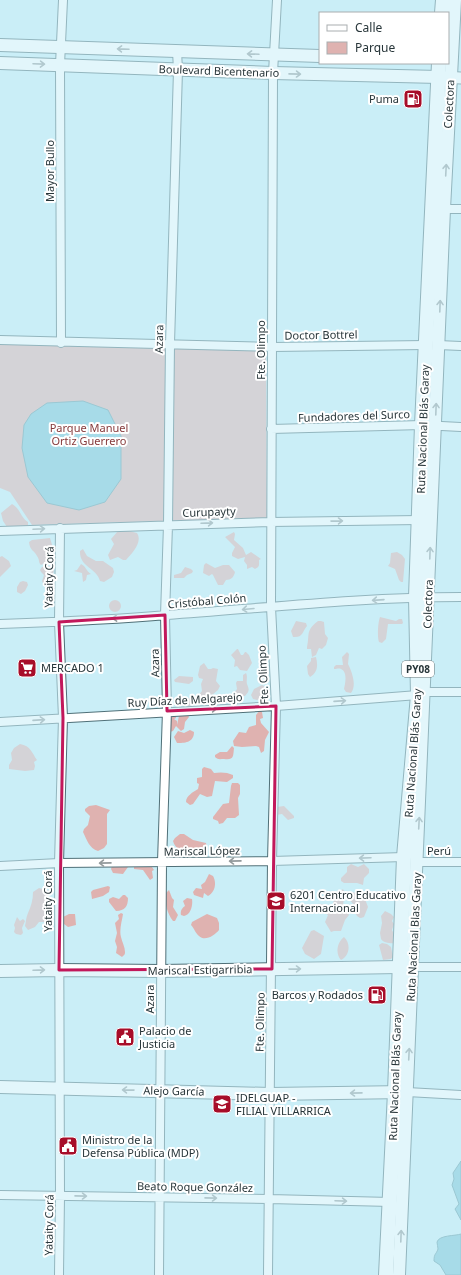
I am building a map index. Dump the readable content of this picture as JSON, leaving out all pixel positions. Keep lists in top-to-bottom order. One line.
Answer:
{"streets":{"highway":["Ruta Nacional Blás Garay","PY08"],"main road":["Boulevard Bicentenario","Colectora","Mariscal Estigarribia","Alejo García"],"street":["Mayor Bullo","Doctor Bottrel","Azara","Fte. Olimpo","Fundadores del Surco","Curupayty","Yataity Corá","Cristóbal Colón","Ruy Díaz de Melgarejo","Mariscal López","Perú","Beato Roque González"]},"crossings":[["Boulevard Bicentenario","Colectora"],["Boulevard Bicentenario","Mayor Bullo"],["Boulevard Bicentenario","Azara"],["Boulevard Bicentenario","Fte. Olimpo"],["Boulevard Bicentenario","Ruta Nacional Blás Garay"],["Colectora","Fundadores del Surco"],["Colectora","Ruta Nacional Blás Garay"],["Colectora","Cristóbal Colón"],["Mayor Bullo","Doctor Bottrel"],["Doctor Bottrel","Azara"],["Doctor Bottrel","Fte. Olimpo"],["Doctor Bottrel","Ruta Nacional Blás Garay"],["Azara","Curupayty"],["Azara","Cristóbal Colón"],["Azara","Ruy Díaz de Melgarejo"],["Azara","Mariscal López"],["Azara","Mariscal Estigarribia"],["Azara","Alejo García"],["Azara","Beato Roque González"],["Fte. Olimpo","Fundadores del Surco"],["Fte. Olimpo","Curupayty"],["Fte. Olimpo","Cristóbal Colón"],["Fte. Olimpo","Ruy Díaz de Melgarejo"],["Fte. Olimpo","Mariscal López"],["Fte. Olimpo","Mariscal Estigarribia"],["Fte. Olimpo","Alejo García"],["Fte. Olimpo","Beato Roque González"],["Fundadores del Surco","Ruta Nacional Blás Garay"],["Ruta Nacional Blás Garay","Curupayty"],["Ruta Nacional Blás Garay","Cristóbal Colón"],["Ruta Nacional Blás Garay","Ruy Díaz de Melgarejo"],["Ruta Nacional Blás Garay","Mariscal López"],["Ruta Nacional Blás Garay","Perú"],["Ruta Nacional Blás Garay","Mariscal Estigarribia"],["Ruta Nacional Blás Garay","Alejo García"],["Ruta Nacional Blás Garay","Beato Roque González"],["Curupayty","Yataity Corá"],["Yataity Corá","Cristóbal Colón"],["Yataity Corá","Ruy Díaz de Melgarejo"],["Yataity Corá","Mariscal López"],["Yataity Corá","Mariscal Estigarribia"],["Yataity Corá","Alejo García"],["Yataity Corá","Beato Roque González"],["Mariscal López","Perú"]],"one_way":["Colectora","Curupayty","Cristóbal Colón","Ruy Díaz de Melgarejo","Mariscal López","Mariscal Estigarribia","Alejo García","Beato Roque González"],"parks":["Parque Manuel Ortiz Guerrero"],"places":{"fuel station":["Puma","Barcos y Rodados"],"supermarket":["MERCADO 1"],"school or university":["6201 Centro Educativo Internacional","IDELGUAP - FILIAL VILLARRICA"],"public building":["Palacio de Justicia","Ministro de la Defensa Pública (MDP)"]},"legend":["Calle","Parque"]}
